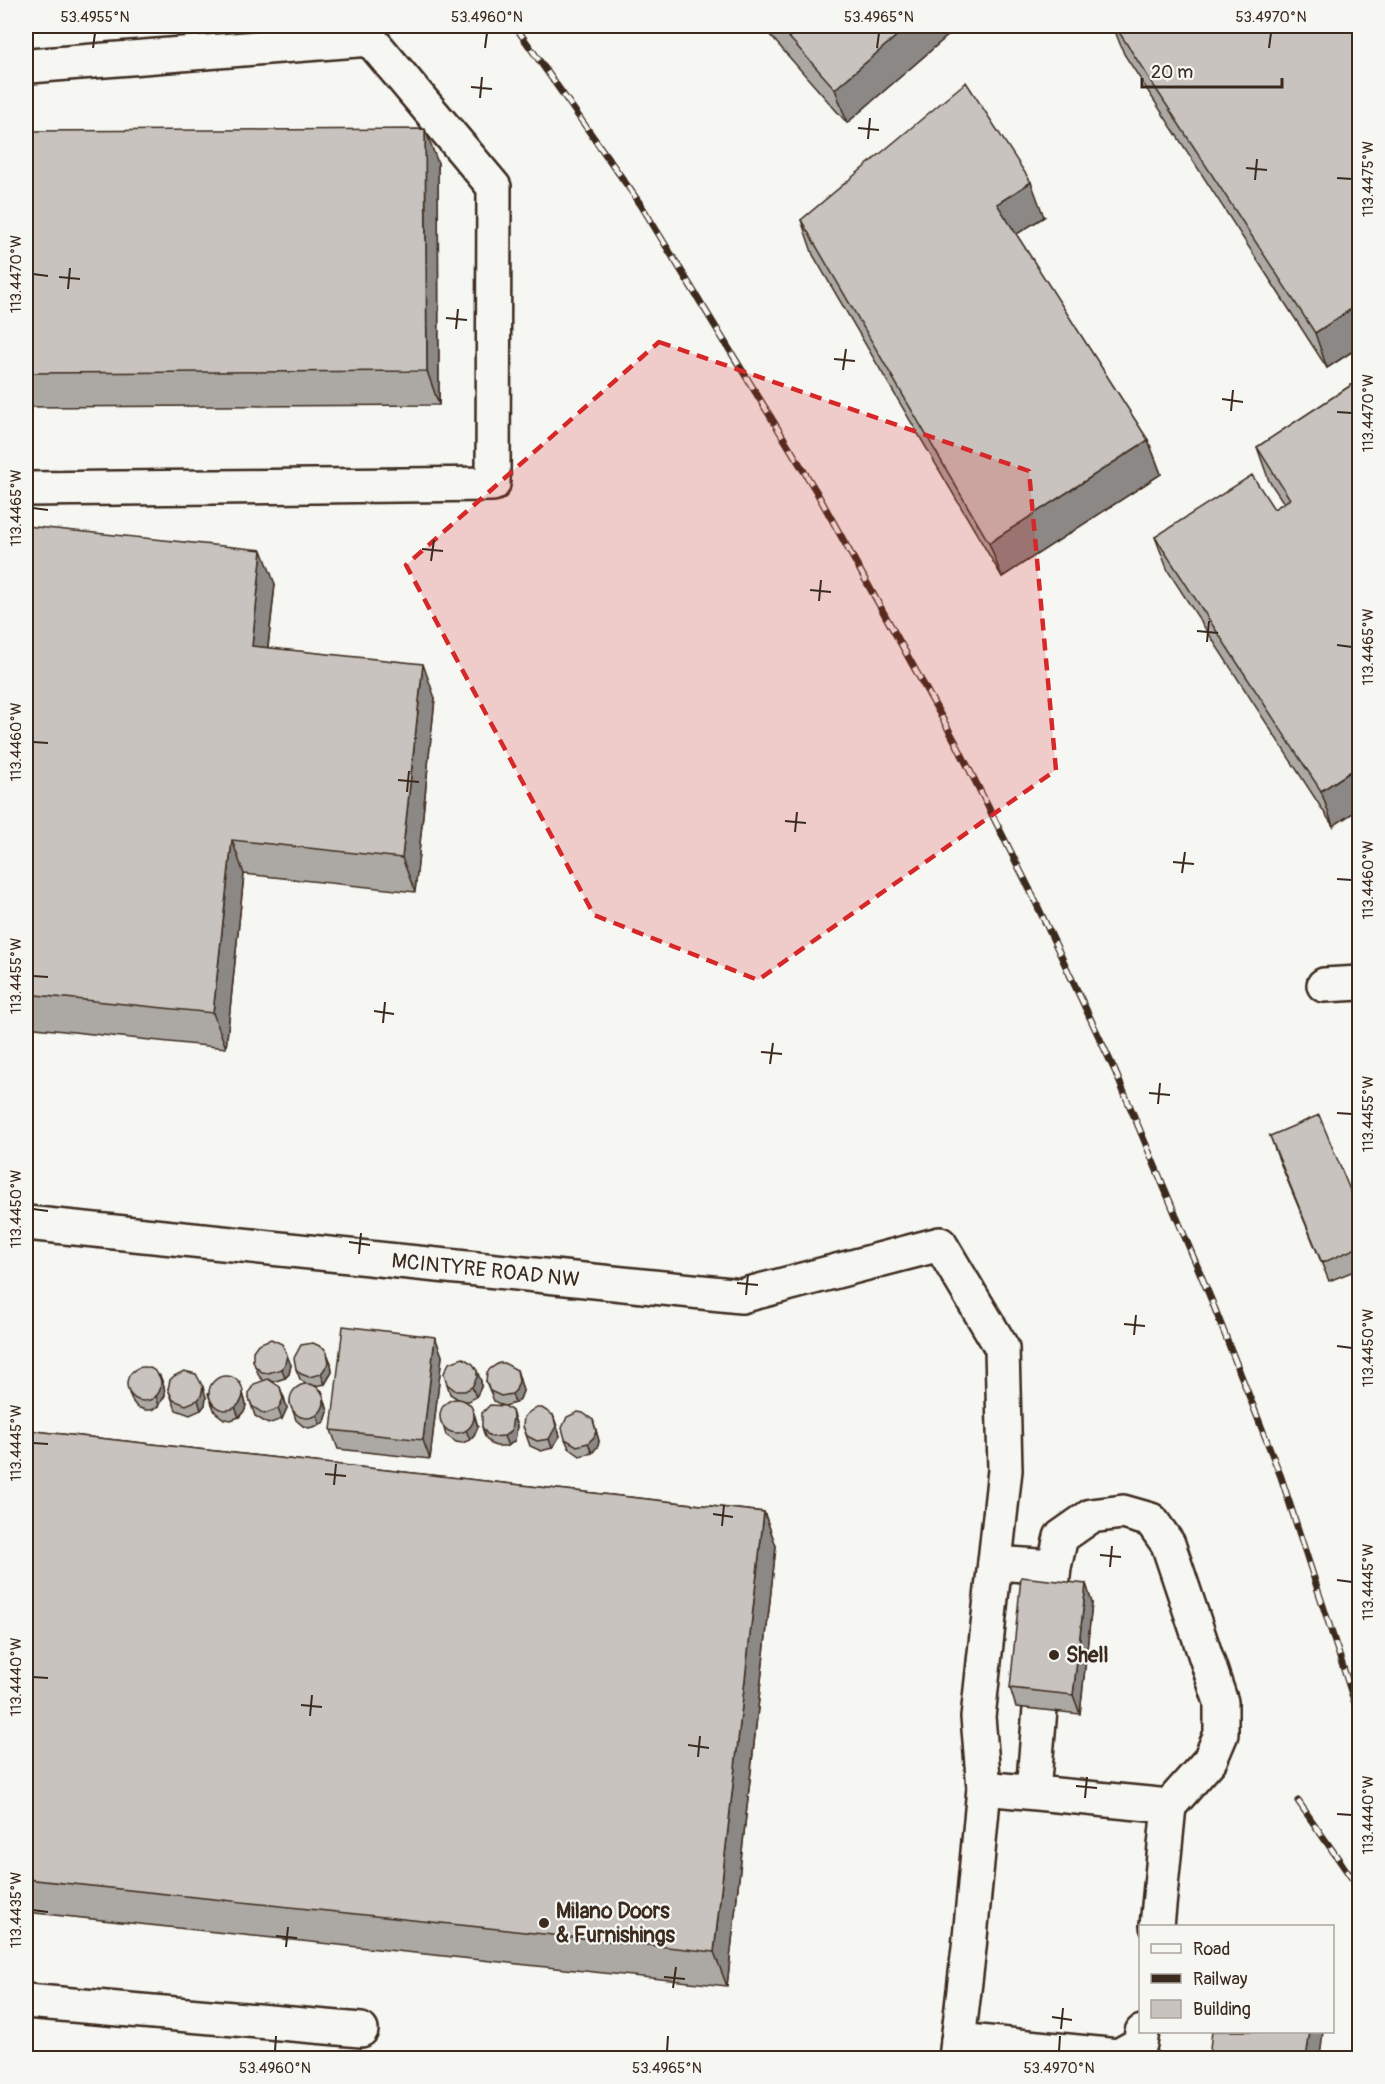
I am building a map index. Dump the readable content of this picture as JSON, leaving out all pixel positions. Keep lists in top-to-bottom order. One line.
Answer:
{"streets":{"street":["MCINTYRE ROAD NW"]},"places":["Shell","Milano Doors & Furnishings"],"legend":["Road","Railway","Building"],"scale_bar":"20 m","coordinates":["53.4955°N","53.4960°N","53.4965°N","53.4970°N","113.4475°W","113.4470°W","113.4465°W","113.4460°W","113.4455°W","113.4450°W","113.4445°W","113.4440°W","113.4435°W"]}
